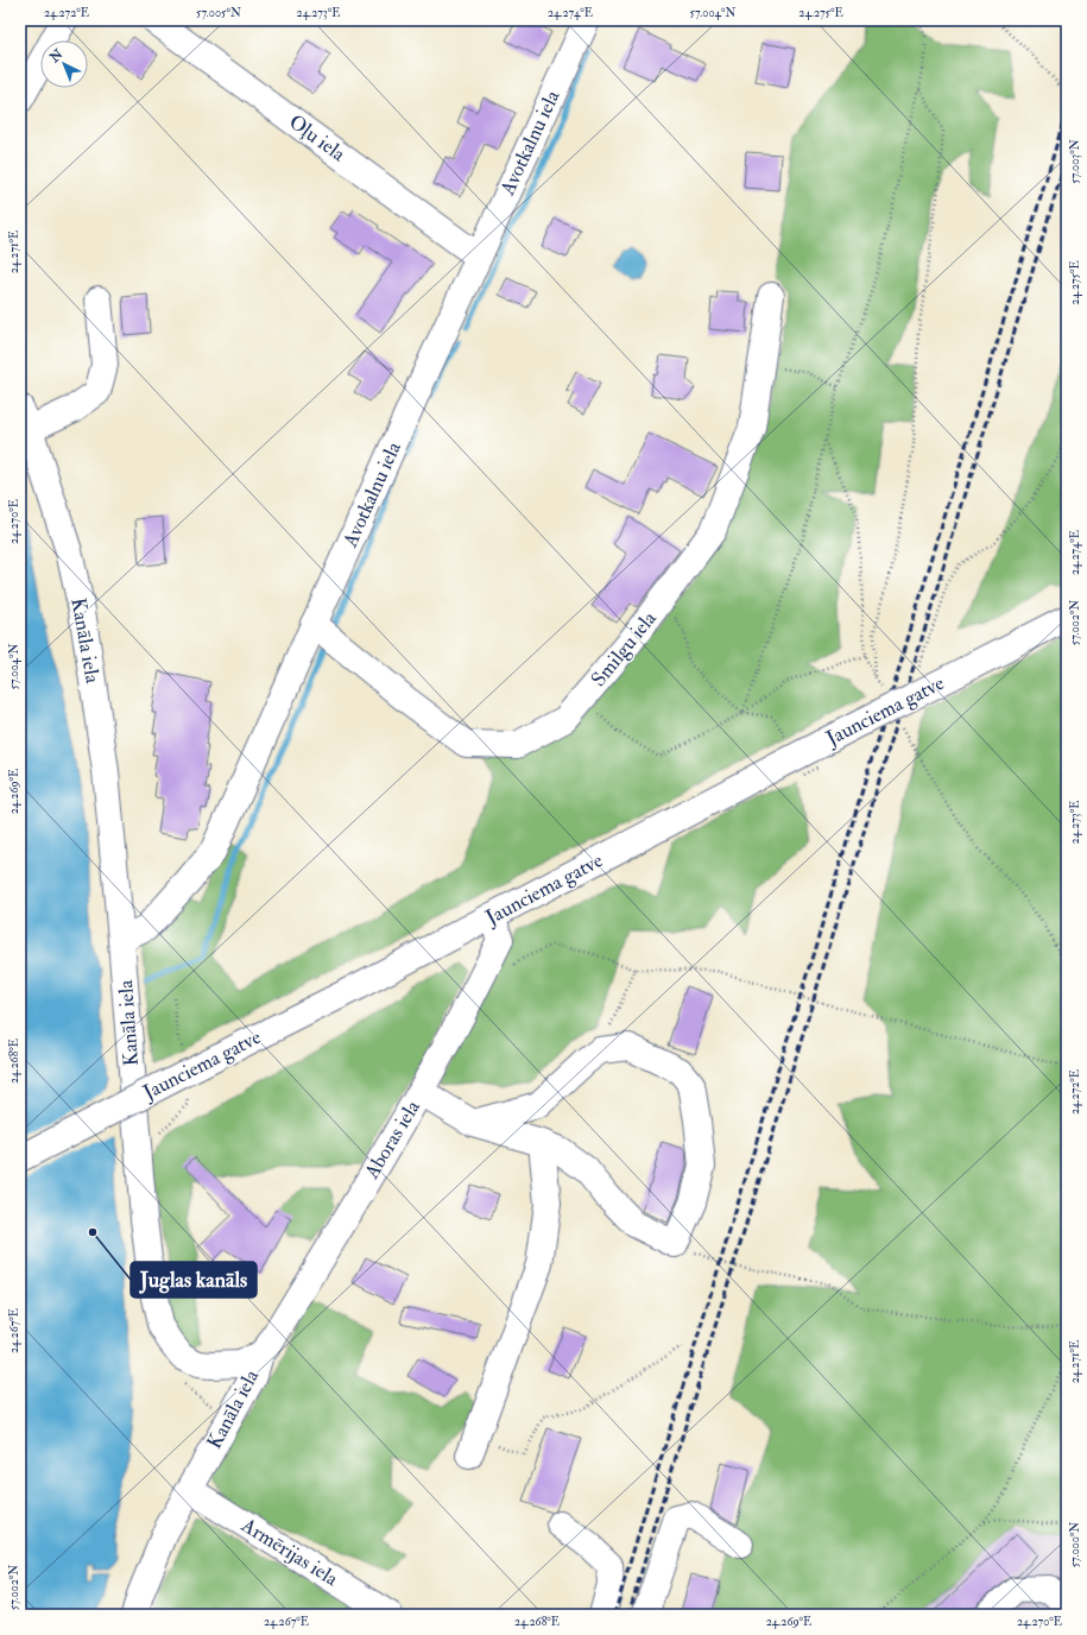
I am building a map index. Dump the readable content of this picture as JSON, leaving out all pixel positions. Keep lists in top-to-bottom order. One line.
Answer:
{"streets":{"street":["Oļu iela","Avotkalnu iela","Kanāla iela","Smilgu iela","Jaunciema gatve","Aboras iela","Armērijas iela"]},"crossings":[["Oļu iela","Avotkalnu iela"],["Avotkalnu iela","Kanāla iela"],["Avotkalnu iela","Smilgu iela"],["Kanāla iela","Aboras iela"],["Kanāla iela","Armērijas iela"],["Jaunciema gatve","Aboras iela"]],"places":["Juglas kanāls"],"north":"top left","coordinates":["24.272°E","57.005°N","24.273°E","24.274°E","57.004°N","24.275°E","57.003°N","24.271°E","24.270°E","57.002°N","24.269°E","24.268°E","24.267°E","57.000°N"]}
